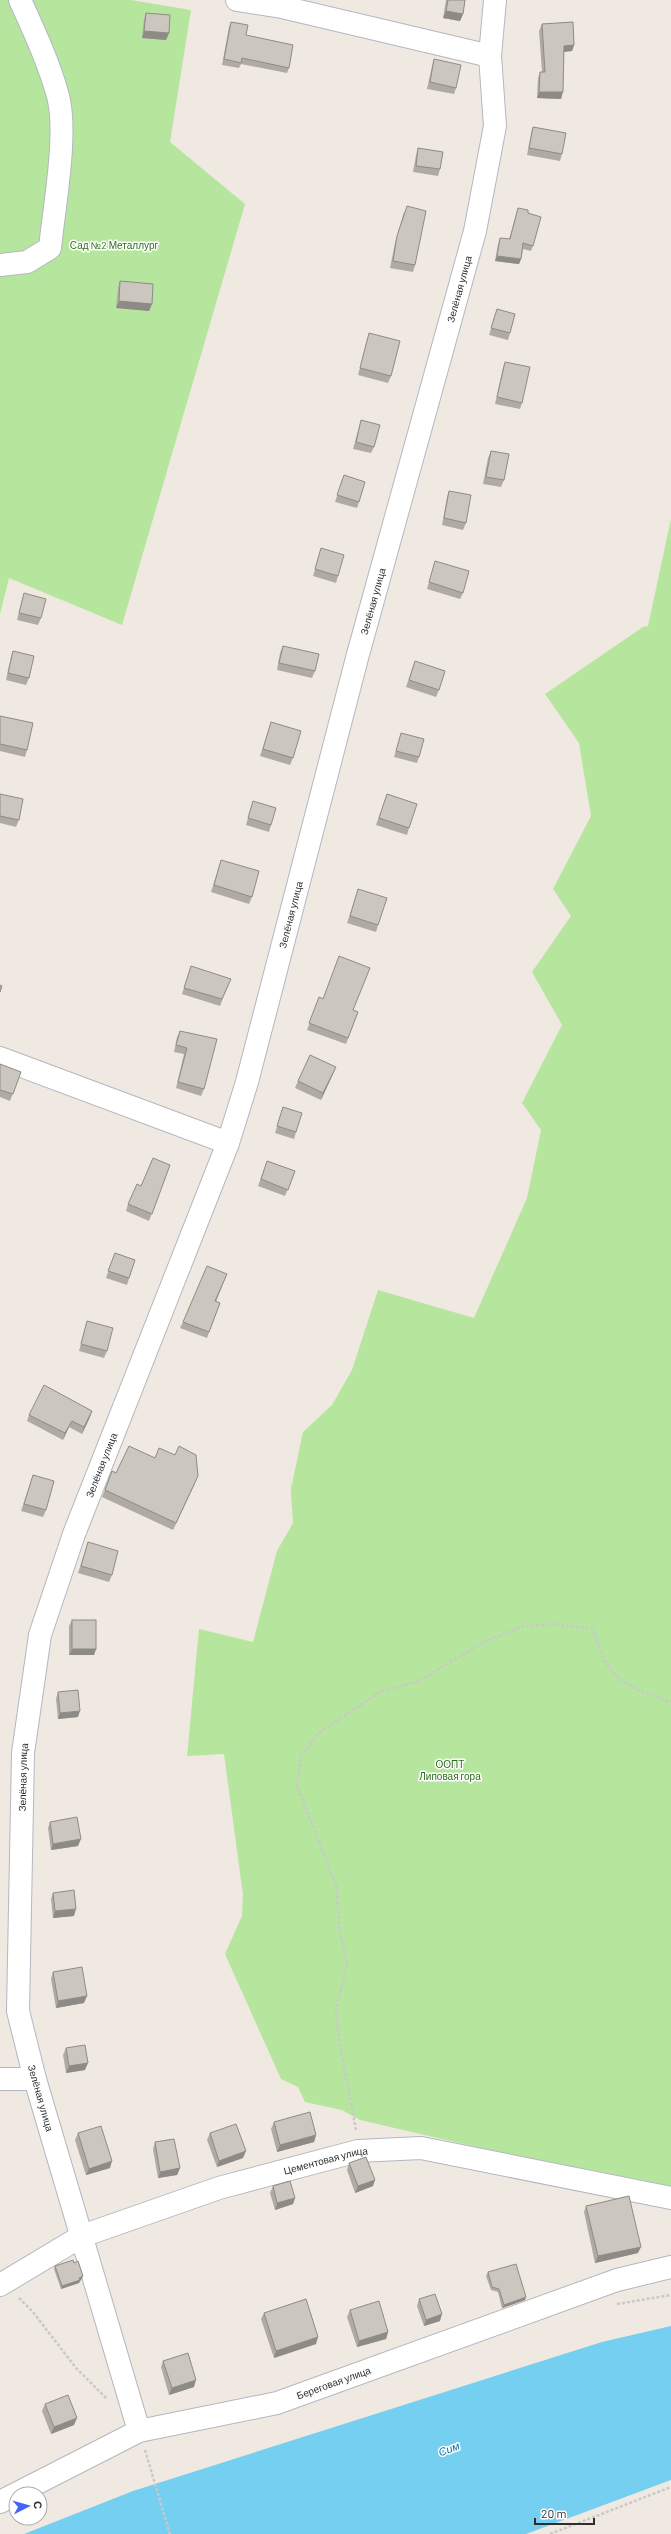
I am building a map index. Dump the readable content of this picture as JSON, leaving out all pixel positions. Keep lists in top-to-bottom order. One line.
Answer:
{"streets":{"street":["Зелёная улица","Цементовая улица","Береговая улица"]},"crossings":[["Зелёная улица","Цементовая улица"],["Зелёная улица","Береговая улица"]],"water":["Сим"],"parks":["Сад №2 Металлург","ООПТ Липовая гора"],"scale_bar":"20 m","north":"right"}
